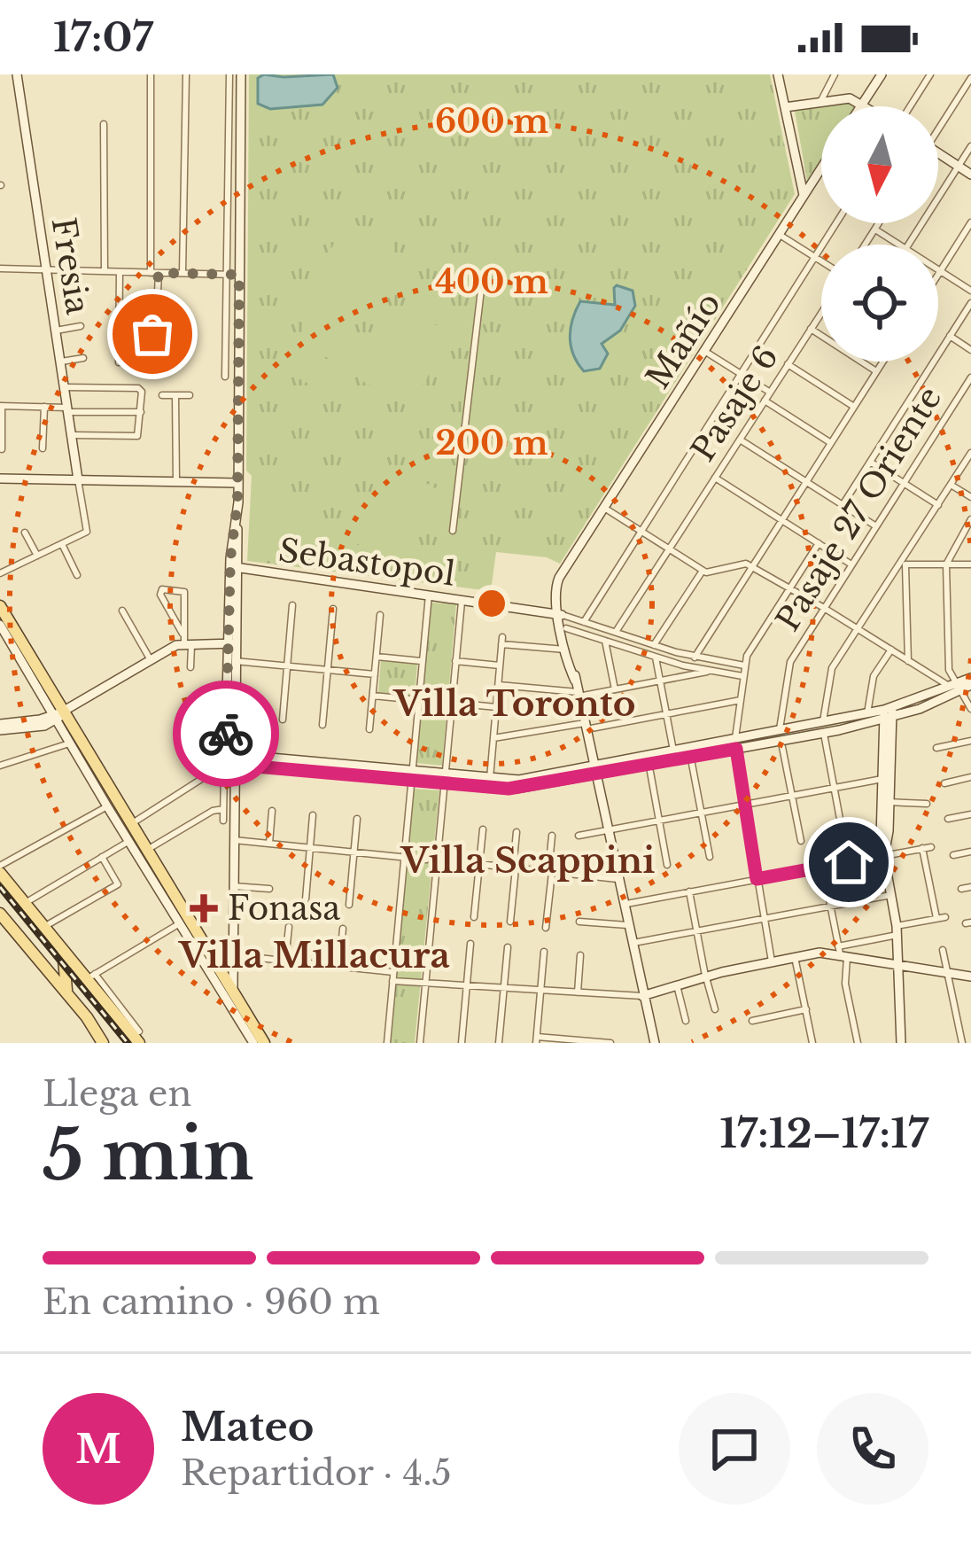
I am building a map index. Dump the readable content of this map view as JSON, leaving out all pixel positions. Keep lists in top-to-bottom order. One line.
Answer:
{"streets":{"street":["Fresia","Mañío","Pasaje 6","Pasaje 27 Oriente","Sebastopol"]},"crossings":[["Mañío","Sebastopol"],["Pasaje 6","Sebastopol"]],"districts":["Villa Toronto","Villa Scappini","Villa Millacura"],"places":{"health":["Fonasa"]},"north":"bottom","page":{"status":"17:07","heading":["5 min","Llega en","17:12–17:17"],"panel":["Mateo","Repartidor · 4.5"],"bar":"En camino · 960 m","round":"M"},"rings":["600 m","400 m","200 m"]}
